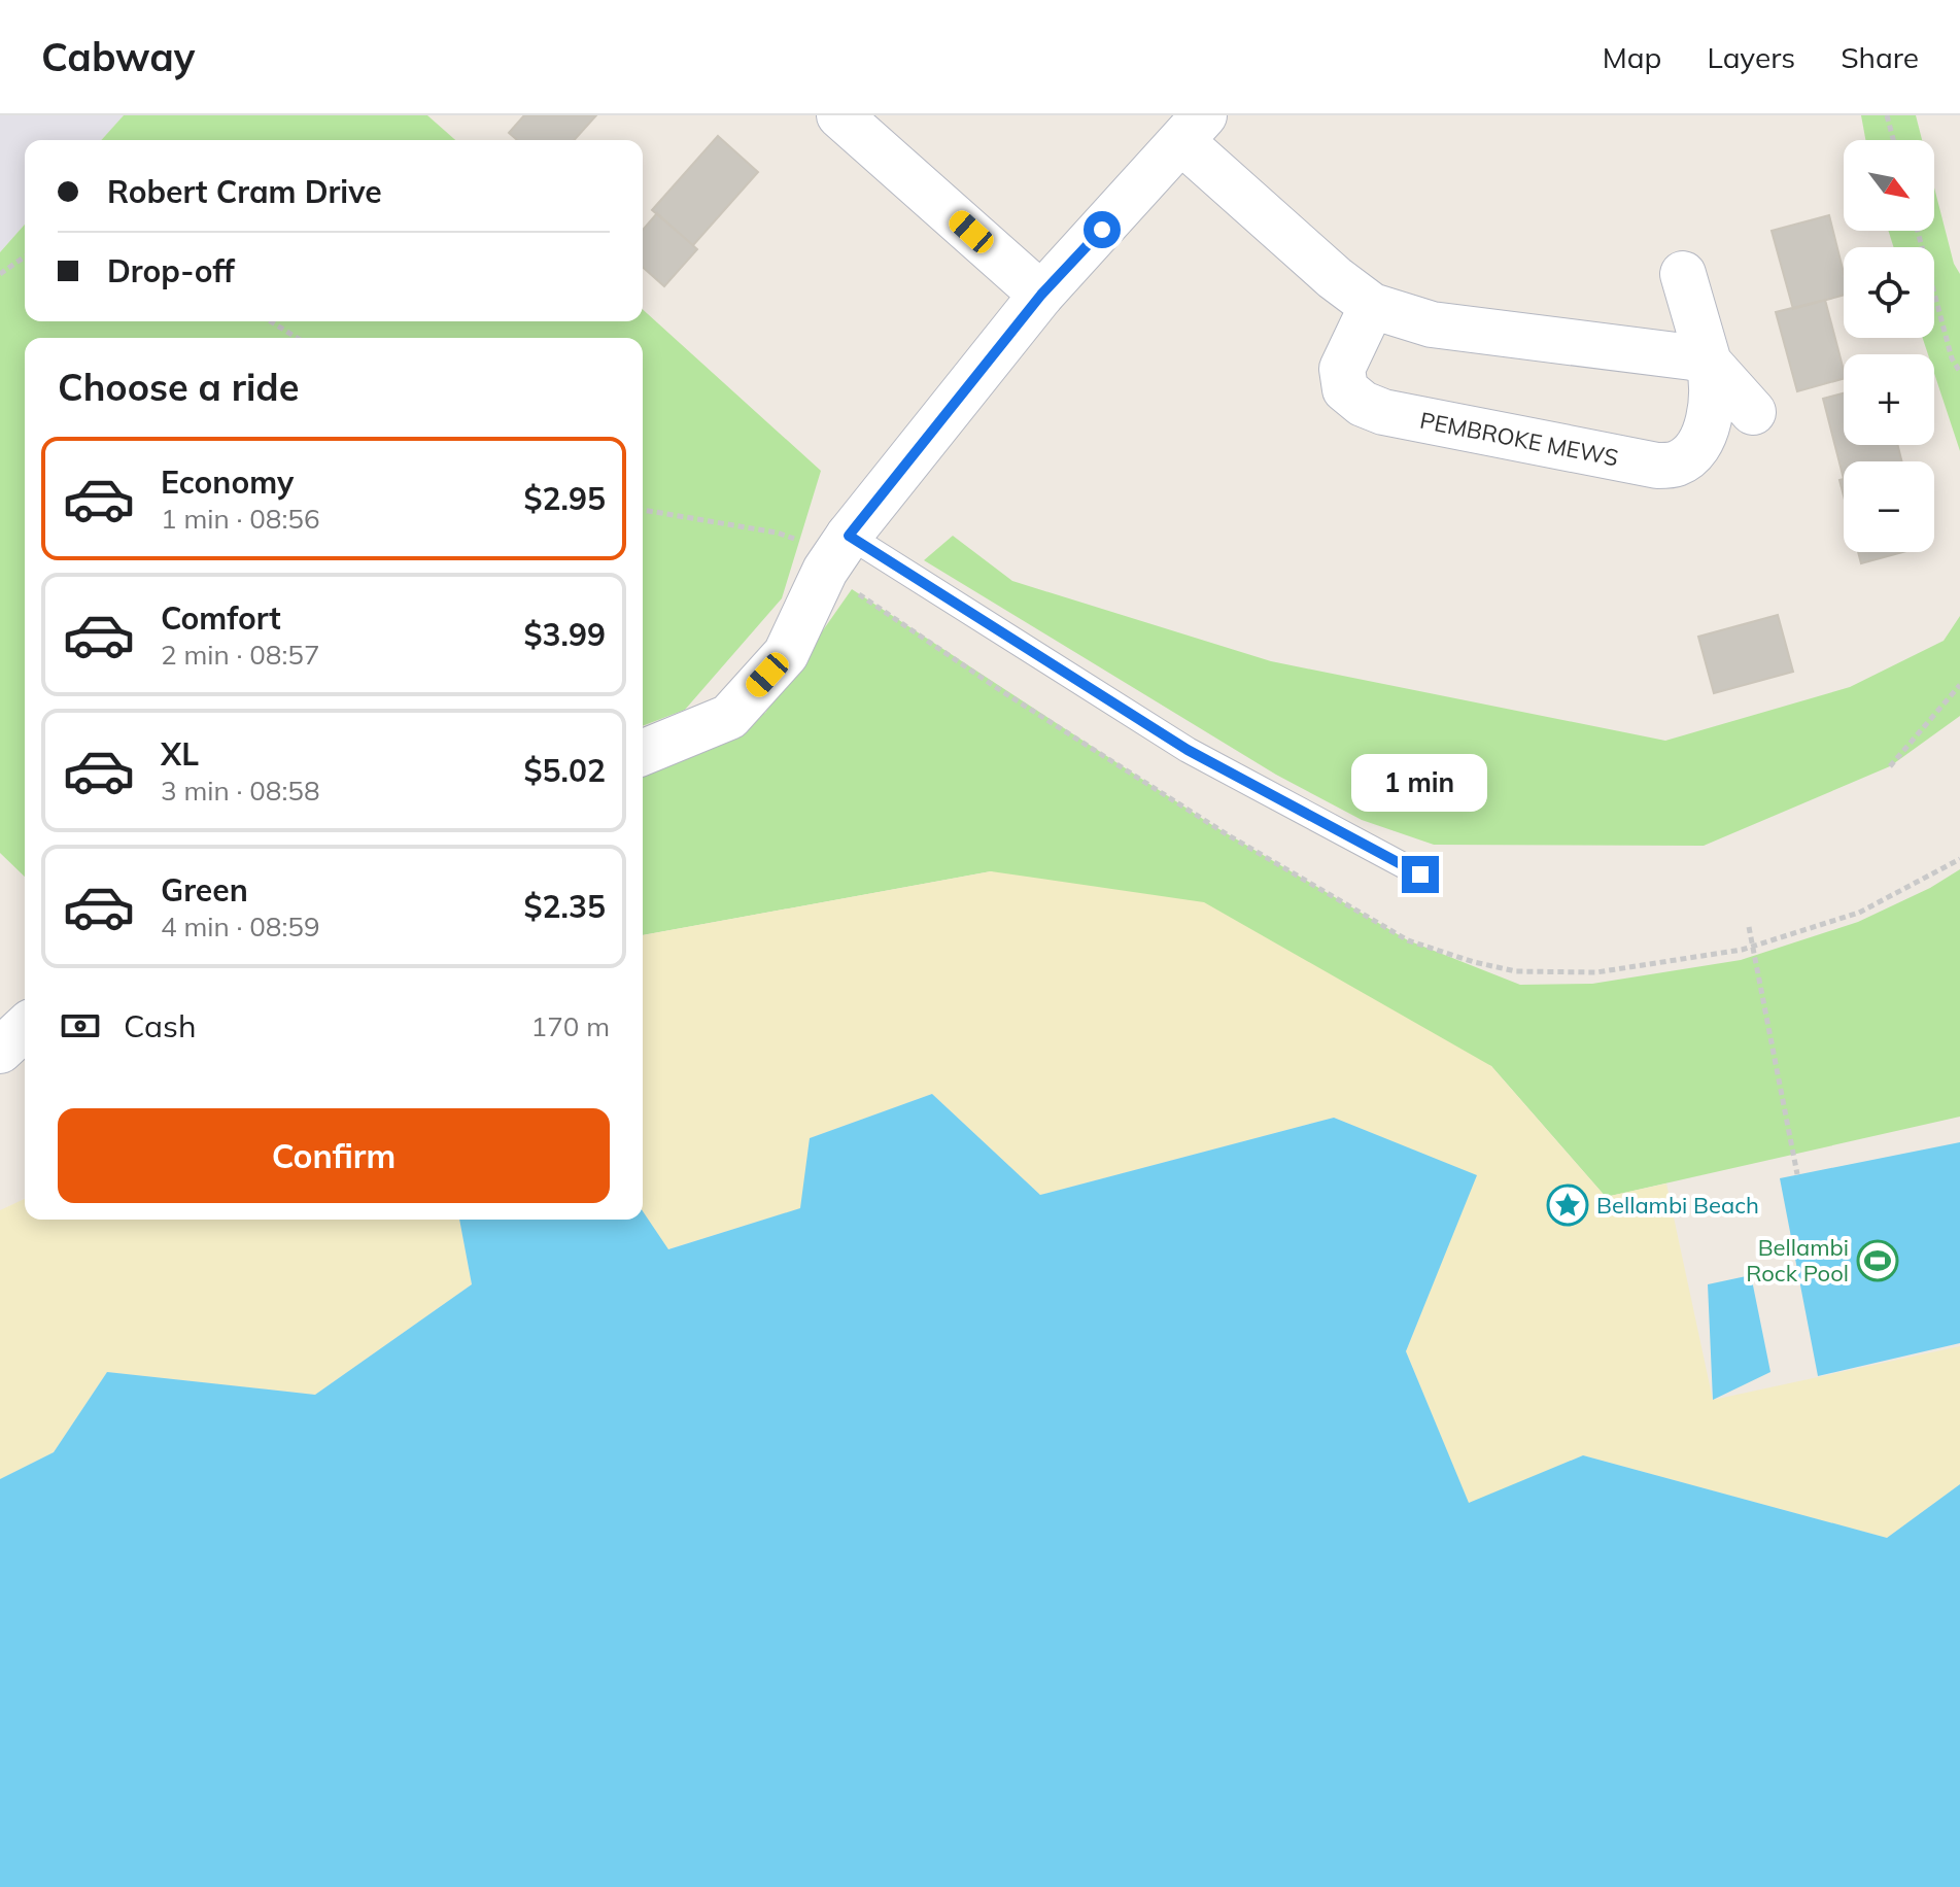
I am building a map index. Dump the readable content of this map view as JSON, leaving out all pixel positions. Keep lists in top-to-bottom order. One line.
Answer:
{"streets":{"street":["PEMBROKE MEWS"]},"places":{"place":["Bellambi Beach"],"sports":["Bellambi Rock Pool"]},"north":"bottom right","page":{"header":"Cabway","nav":["Map","Layers","Share"],"map_buttons":["+","−"],"banner":["Robert Cram Drive","Drop-off"],"heading":"Choose a ride","list":[{"name":"Economy","note":"1 min · 08:56","value":"$2.95"},{"name":"Comfort","note":"2 min · 08:57","value":"$3.99"},{"name":"XL","note":"3 min · 08:58","value":"$5.02"},{"name":"Green","note":"4 min · 08:59","value":"$2.35"}],"bubble":"1 min","pay":["Cash","170 m"],"buttons":"Confirm"}}
